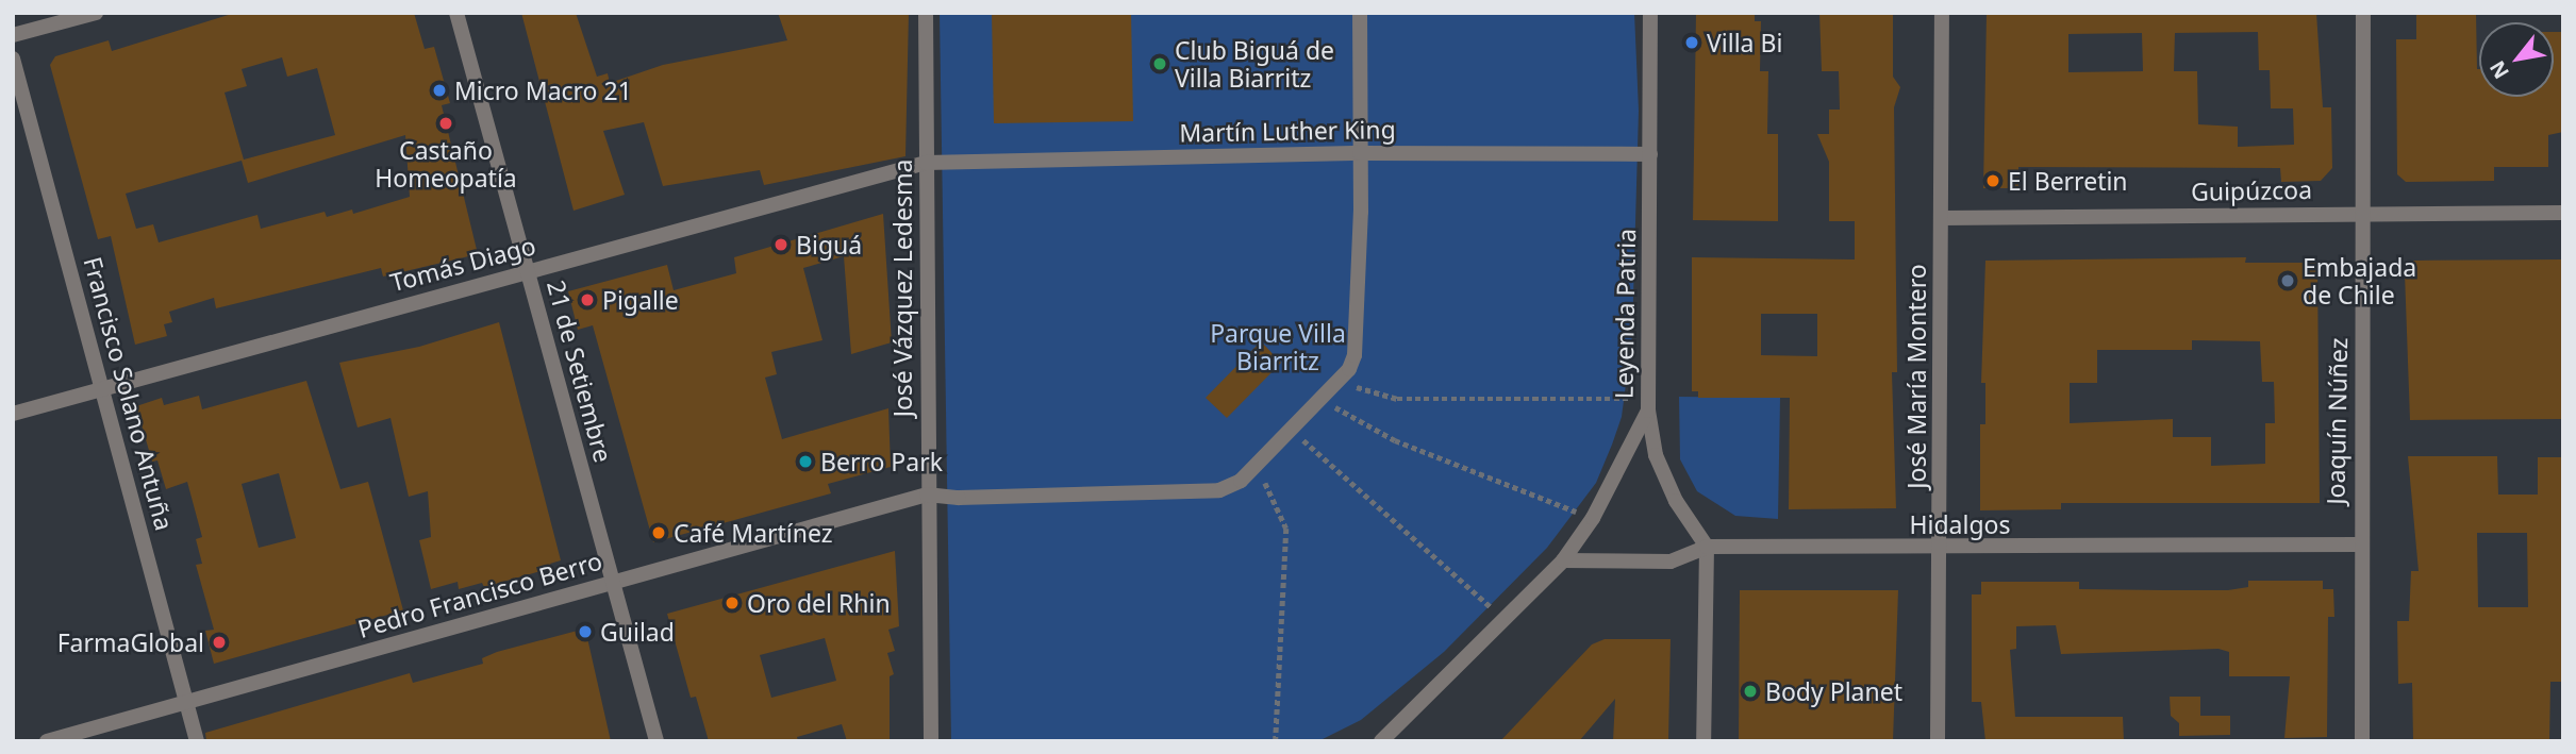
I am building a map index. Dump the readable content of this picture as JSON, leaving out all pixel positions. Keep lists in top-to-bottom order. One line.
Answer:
{"streets":{"street":["Martín Luther King","Guipúzcoa","Tomás Diago","José Vázquez Ledesma","Leyenda Patria","21 de Setiembre","José María Montero","Francisco Solano Antuña","Joaquín Núñez","Hidalgos","Pedro Francisco Berro"]},"crossings":[["Martín Luther King","Tomás Diago"],["Martín Luther King","José Vázquez Ledesma"],["Martín Luther King","Leyenda Patria"],["Guipúzcoa","José María Montero"],["Guipúzcoa","Joaquín Núñez"],["Tomás Diago","José Vázquez Ledesma"],["Tomás Diago","21 de Setiembre"],["Tomás Diago","Francisco Solano Antuña"],["José Vázquez Ledesma","Pedro Francisco Berro"],["Leyenda Patria","Hidalgos"],["21 de Setiembre","Pedro Francisco Berro"],["José María Montero","Hidalgos"],["Francisco Solano Antuña","Pedro Francisco Berro"],["Joaquín Núñez","Hidalgos"]],"parks":["Parque Villa Biarritz"],"places":["Villa Bi","Club Biguá de Villa Biarritz","Micro Macro 21","Castaño Homeopatía","El Berretin","Biguá","Embajada de Chile","Pigalle","Berro Park","Café Martínez","Oro del Rhin","Guilad","FarmaGlobal","Body Planet"],"north":"bottom left"}
